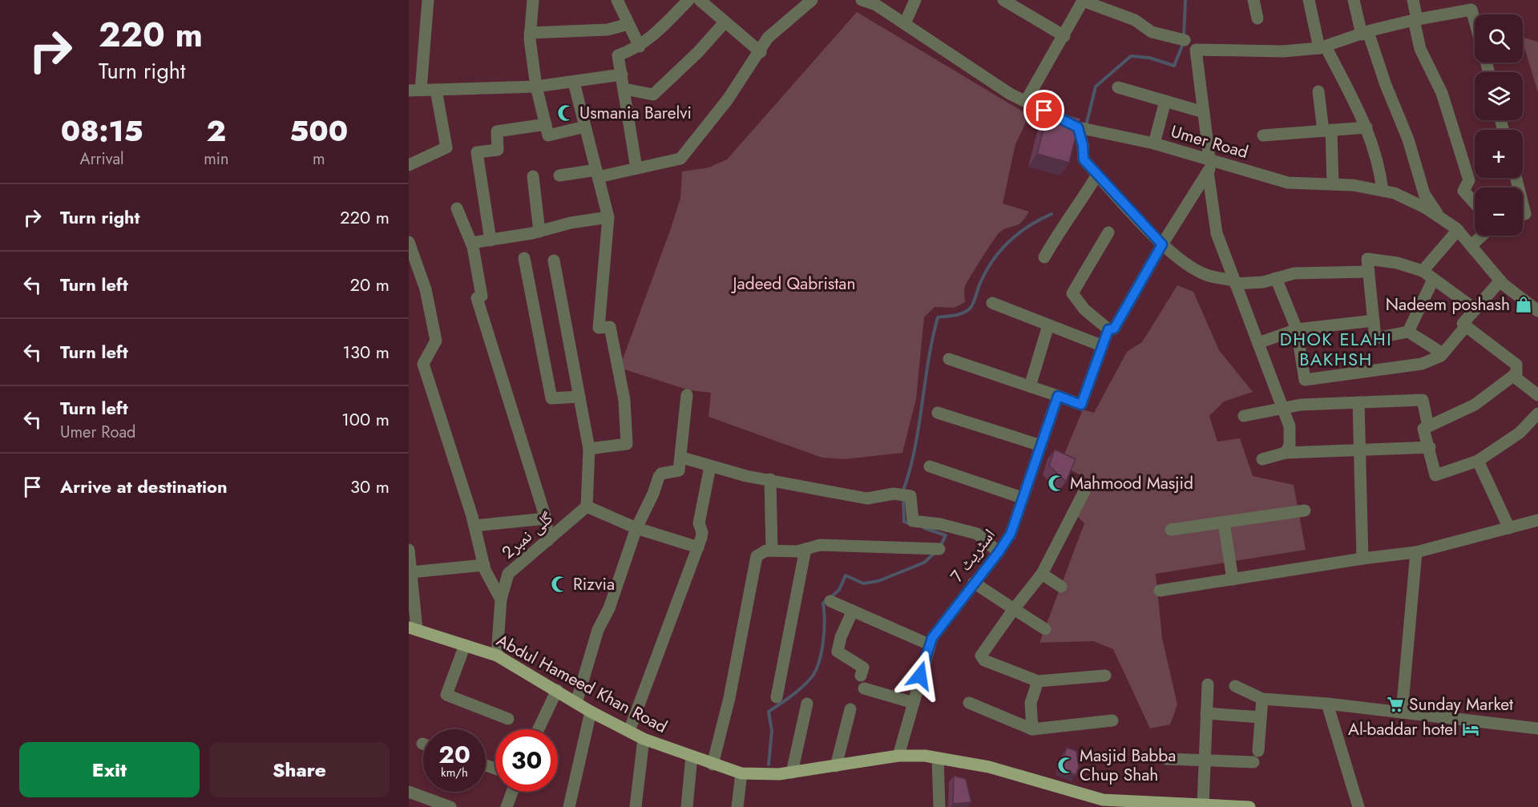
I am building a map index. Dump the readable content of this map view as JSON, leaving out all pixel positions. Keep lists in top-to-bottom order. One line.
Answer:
{"streets":{"main road":["Abdul Hameed Khan Road"],"street":["Umer Road","گلی نمبر2","اسٹریٹ 7"]},"crossings":[["گلی نمبر2","Abdul Hameed Khan Road"],["اسٹریٹ 7","Abdul Hameed Khan Road"]],"districts":["DHOK ELAHI BAKHSH"],"parks":["Jadeed Qabristan"],"places":{"mosque":["Usmania Barelvi","Mahmood Masjid","Rizvia","Masjid Babba Chup Shah"],"shop":["Nadeem poshash"],"supermarket":["Sunday Market"],"hotel":["Al-baddar hotel"]},"page":{"turn":["220 m","Turn right"],"map_buttons":["+","−"],"eta":["08:15","Arrival","2","min","500","m"],"list":[{"name":"Turn right","value":"220 m"},{"name":"Turn left","value":"20 m"},{"name":"Turn left","value":"130 m"},{"name":"Turn left","note":"Umer Road","value":"100 m"},{"name":"Arrive at destination","value":"30 m"}],"speed":"20 km/h","limit":"30","buttons":["Exit","Share"]}}
